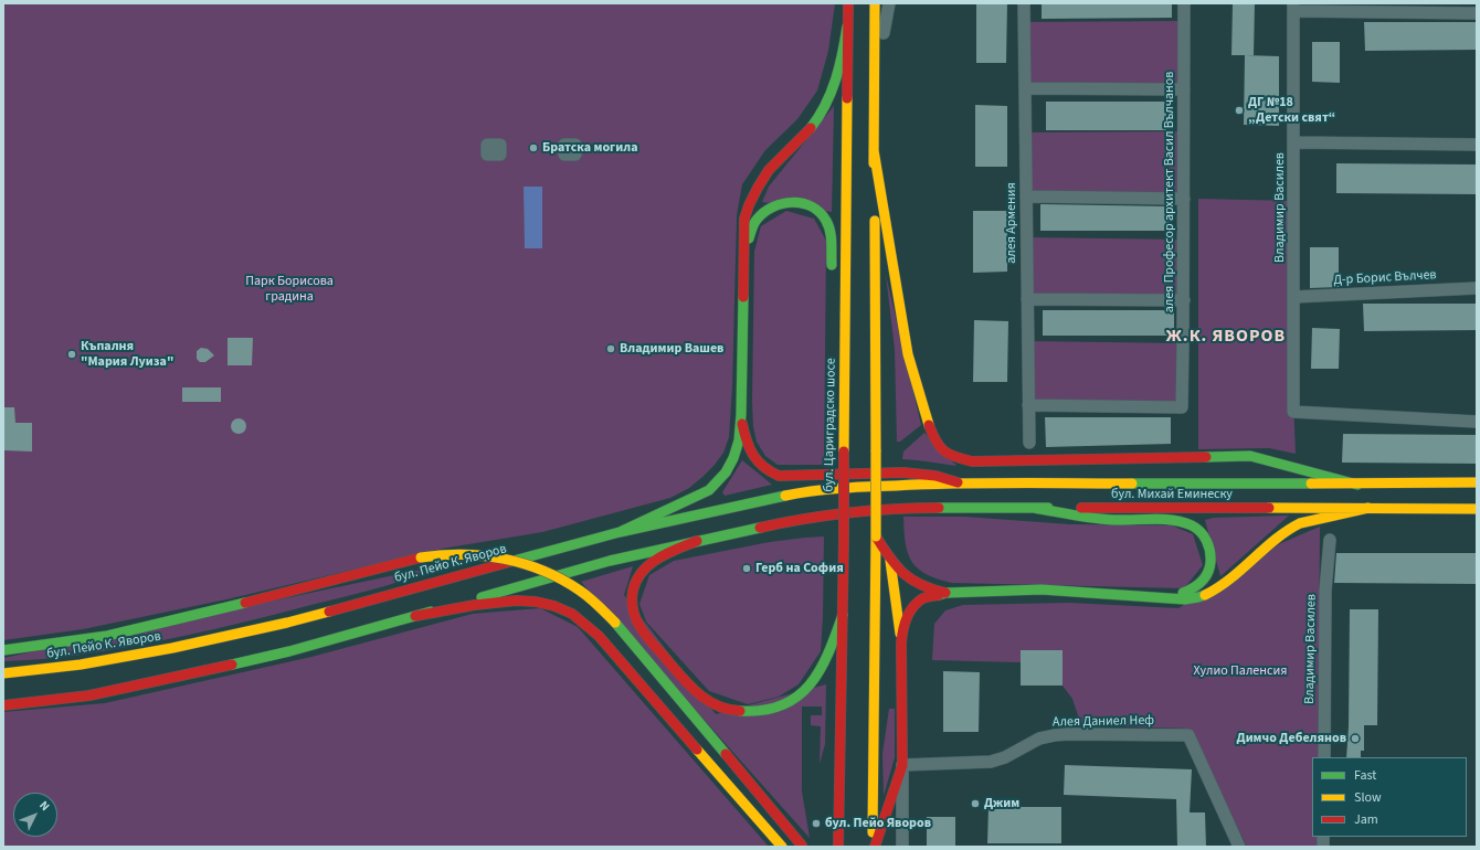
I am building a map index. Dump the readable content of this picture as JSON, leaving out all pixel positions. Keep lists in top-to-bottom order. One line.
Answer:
{"streets":{"main road":["бул. Цариградско шосе","бул. Михай Еминеску","бул. Пейо К. Яворов"],"street":["алея Професор архитект Васил Вълчанов","Владимир Василев","алея Армения","Д-р Борис Вълчев","Алея Даниел Неф"]},"crossings":[["алея Професор архитект Васил Вълчанов","алея Армения"],["Владимир Василев","Д-р Борис Вълчев"],["бул. Михай Еминеску","бул. Пейо К. Яворов"]],"districts":["Ж.К. ЯВОРОВ"],"parks":["Парк Борисова градина","Хулио Паленсия"],"places":["ДГ №18 „Детски свят“","Братска могила","Владимир Вашев","Къпалня \"Мария Луиза\"","Герб на София","Димчо Дебелянов","Джим","бул. Пейо Яворов"],"legend":["Fast","Slow","Jam"],"north":"top right"}
